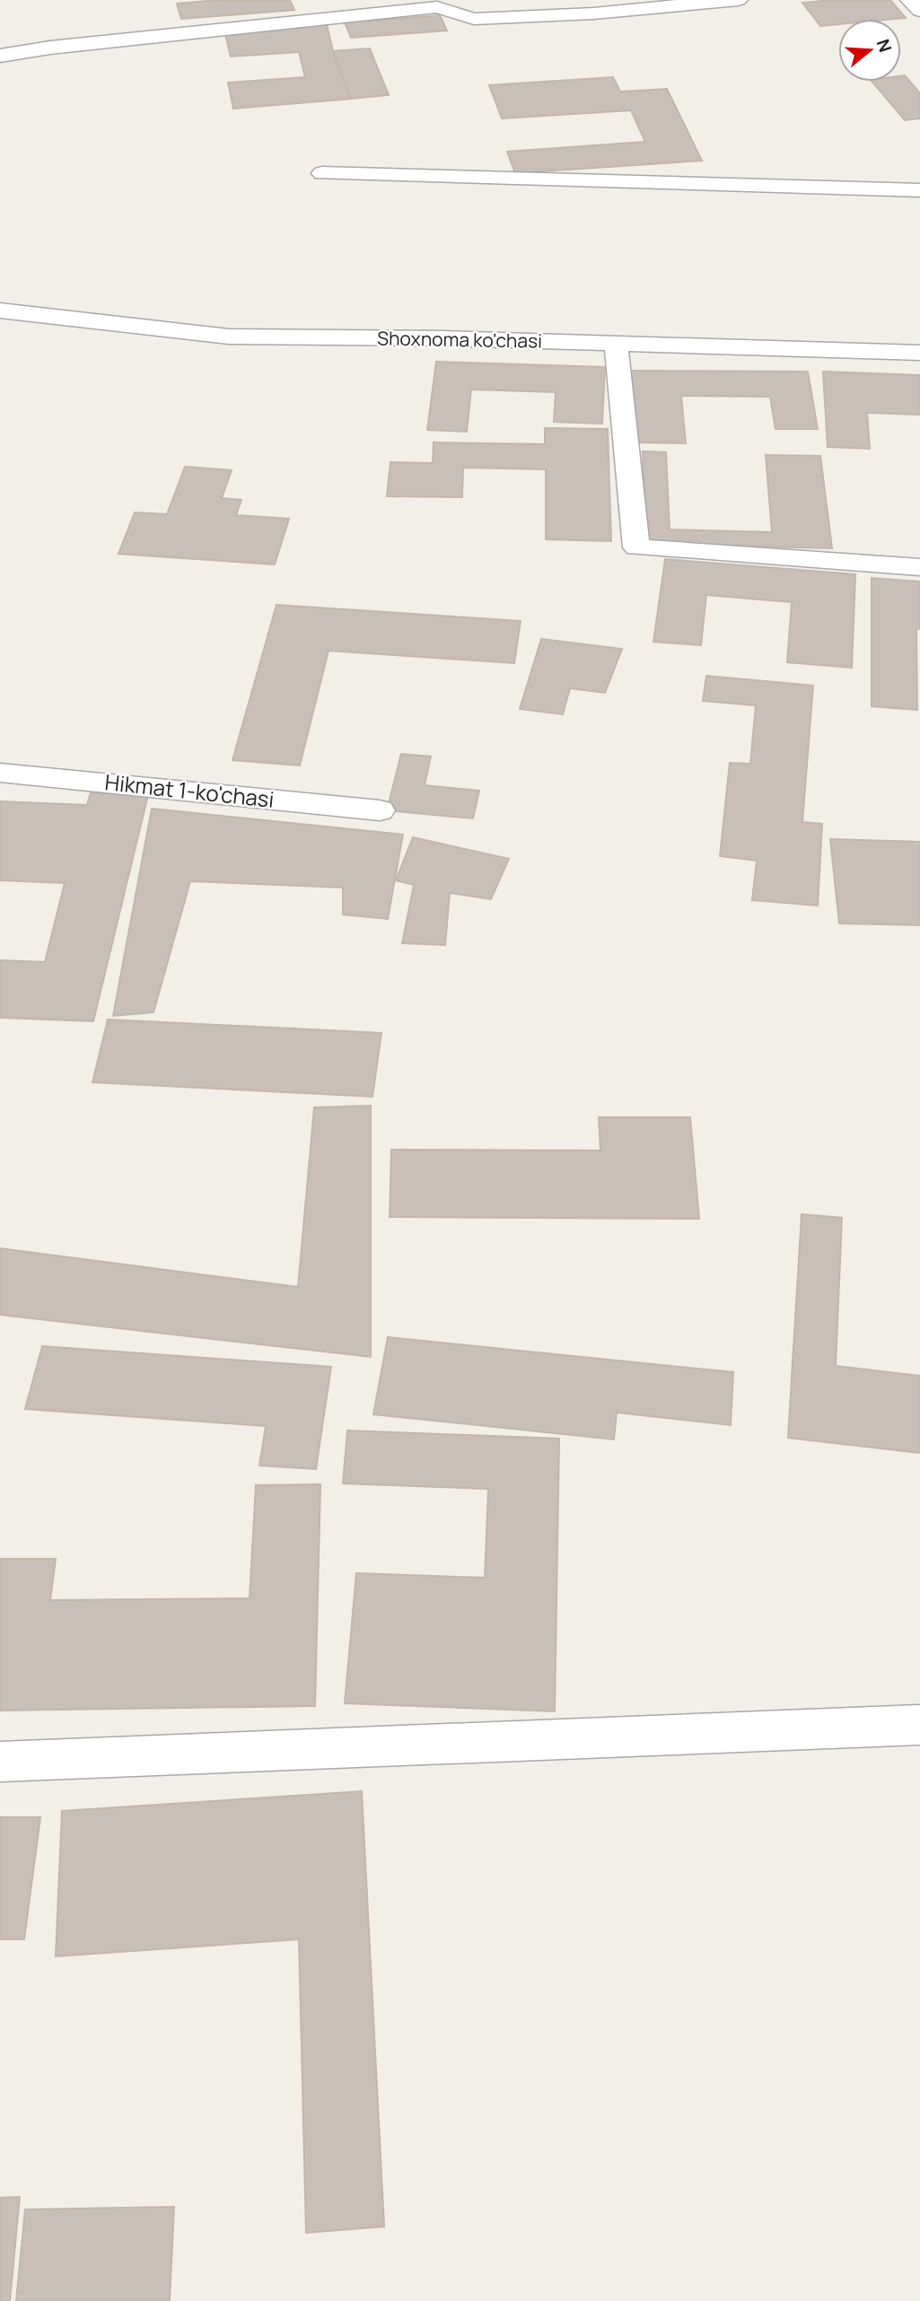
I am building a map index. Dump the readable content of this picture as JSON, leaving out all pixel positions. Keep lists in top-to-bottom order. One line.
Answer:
{"streets":{"street":["Shoxnoma ko'chasi","Hikmat 1-ko'chasi"]},"north":"right"}
